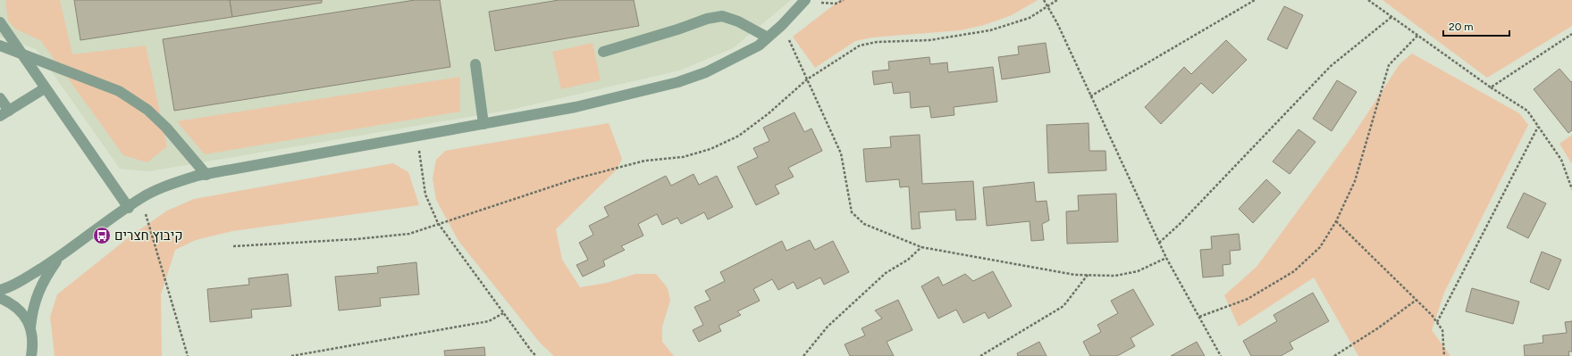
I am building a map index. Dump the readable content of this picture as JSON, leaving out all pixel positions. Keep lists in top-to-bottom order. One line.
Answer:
{"places":{"bus stop":["קיבוץ חצרים"]},"scale_bar":"20 m"}
